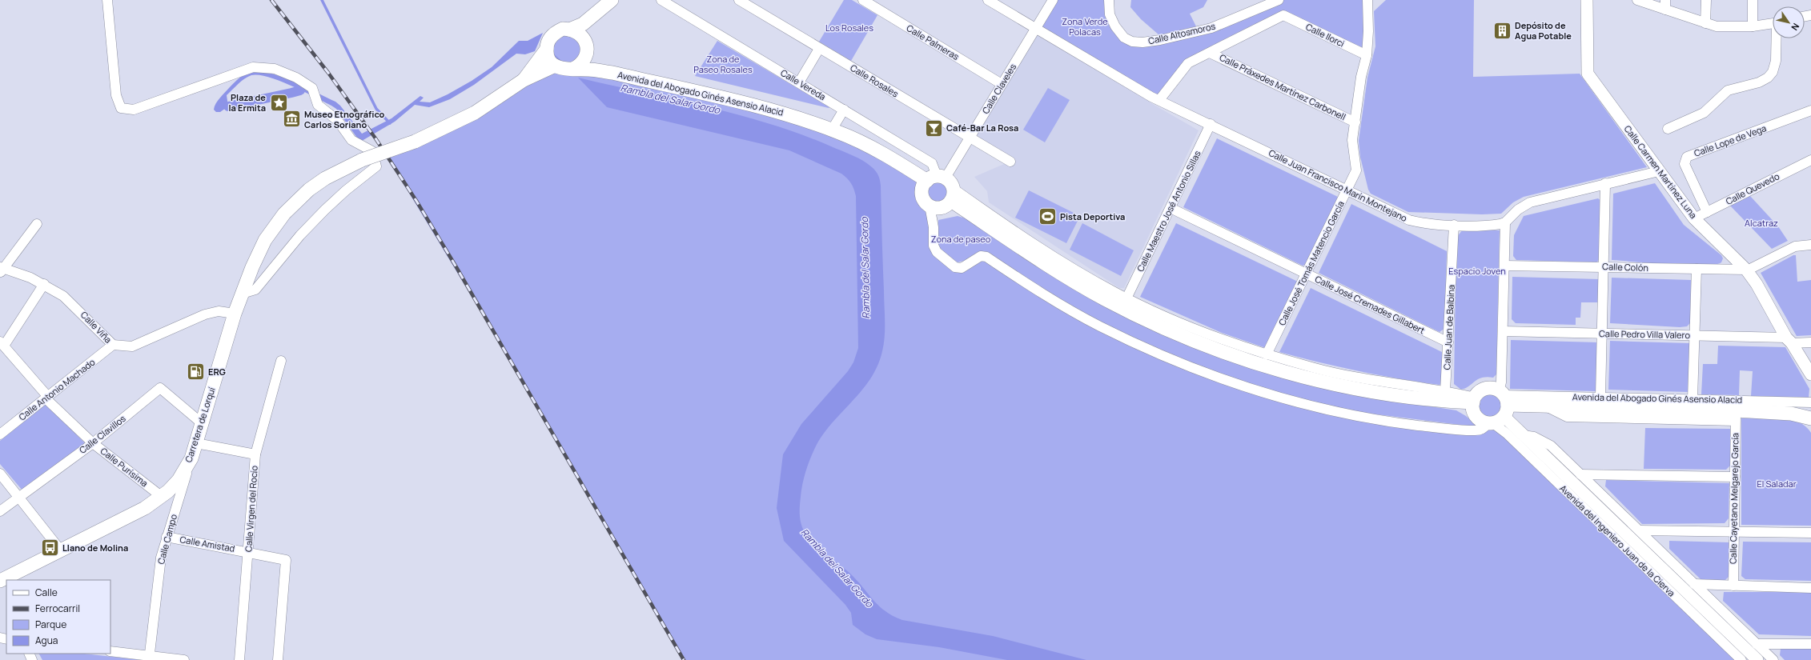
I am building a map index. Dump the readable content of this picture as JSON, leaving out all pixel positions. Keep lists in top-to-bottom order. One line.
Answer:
{"streets":{"main road":["Avenida del Abogado Ginés Asensio Alacid","Carretera de Lorquí"],"street":["Calle Altosmoros","Calle Ilorci","Calle Palmeras","Calle Rosales","Calle Vereda","Calle Práxedes Martínez Carbonell","Calle Claveles","Calle Lope de Vega","Calle Carmen Martínez Luna","Calle Juan Francisco Marín Montejano","Calle Quevedo","Calle Maestro José Antonio Sillas","Calle José Tomás Matencio García","Calle Colón","Calle José Cremades Gillabert","Calle Viña","Calle Juan de Balbina","Calle Pedro Villa Valero","Calle Antonio Machado","Calle Clavillos","Calle Purísima","Calle Cayetano Melgarejo García","Calle Virgen del Rocío","Calle Campo","Avenida del Ingeniero Juan de la Cierva","Calle Amistad"]},"crossings":[["Calle Ilorci","Calle Práxedes Martínez Carbonell"],["Calle Ilorci","Calle José Tomás Matencio García"],["Calle Palmeras","Calle Claveles"],["Calle Rosales","Calle Claveles"],["Calle Vereda","Calle Claveles"],["Calle Vereda","Avenida del Abogado Ginés Asensio Alacid"],["Calle Práxedes Martínez Carbonell","Calle José Tomás Matencio García"],["Calle Claveles","Avenida del Abogado Ginés Asensio Alacid"],["Calle Claveles","Calle Juan Francisco Marín Montejano"],["Avenida del Abogado Ginés Asensio Alacid","Calle Cayetano Melgarejo García"],["Avenida del Abogado Ginés Asensio Alacid","Avenida del Ingeniero Juan de la Cierva"],["Calle Lope de Vega","Calle Quevedo"],["Calle Carmen Martínez Luna","Calle Quevedo"],["Calle Carmen Martínez Luna","Calle Colón"],["Calle Carmen Martínez Luna","Calle Pedro Villa Valero"],["Calle Juan Francisco Marín Montejano","Calle Maestro José Antonio Sillas"],["Calle Juan Francisco Marín Montejano","Calle José Tomás Matencio García"],["Calle Juan Francisco Marín Montejano","Calle Juan de Balbina"],["Calle Maestro José Antonio Sillas","Calle José Cremades Gillabert"],["Calle José Tomás Matencio García","Calle José Cremades Gillabert"],["Calle José Cremades Gillabert","Calle Juan de Balbina"],["Calle Viña","Calle Antonio Machado"],["Calle Viña","Carretera de Lorquí"],["Calle Antonio Machado","Calle Purísima"],["Carretera de Lorquí","Calle Clavillos"],["Carretera de Lorquí","Calle Purísima"],["Carretera de Lorquí","Calle Campo"],["Calle Clavillos","Calle Purísima"],["Calle Virgen del Rocío","Calle Amistad"],["Calle Campo","Calle Amistad"]],"water":["Rambla del Salar Gordo"],"parks":["Zona Verde Polacas","Los Rosales","Zona de Paseo Rosales","Alcatraz","Zona de paseo","Espacio Joven","El Saladar"],"places":{"building":["Depósito de Agua Potable"],"place":["Plaza de la Ermita"],"museum":["Museo Etnográfico Carlos Soriano"],"bar":["Café-Bar La Rosa"],"sports":["Pista Deportiva"],"fuel station":["ERG"],"bus stop":["Llano de Molina"]},"legend":["Calle","Ferrocarril","Parque","Agua"],"north":"bottom right"}
